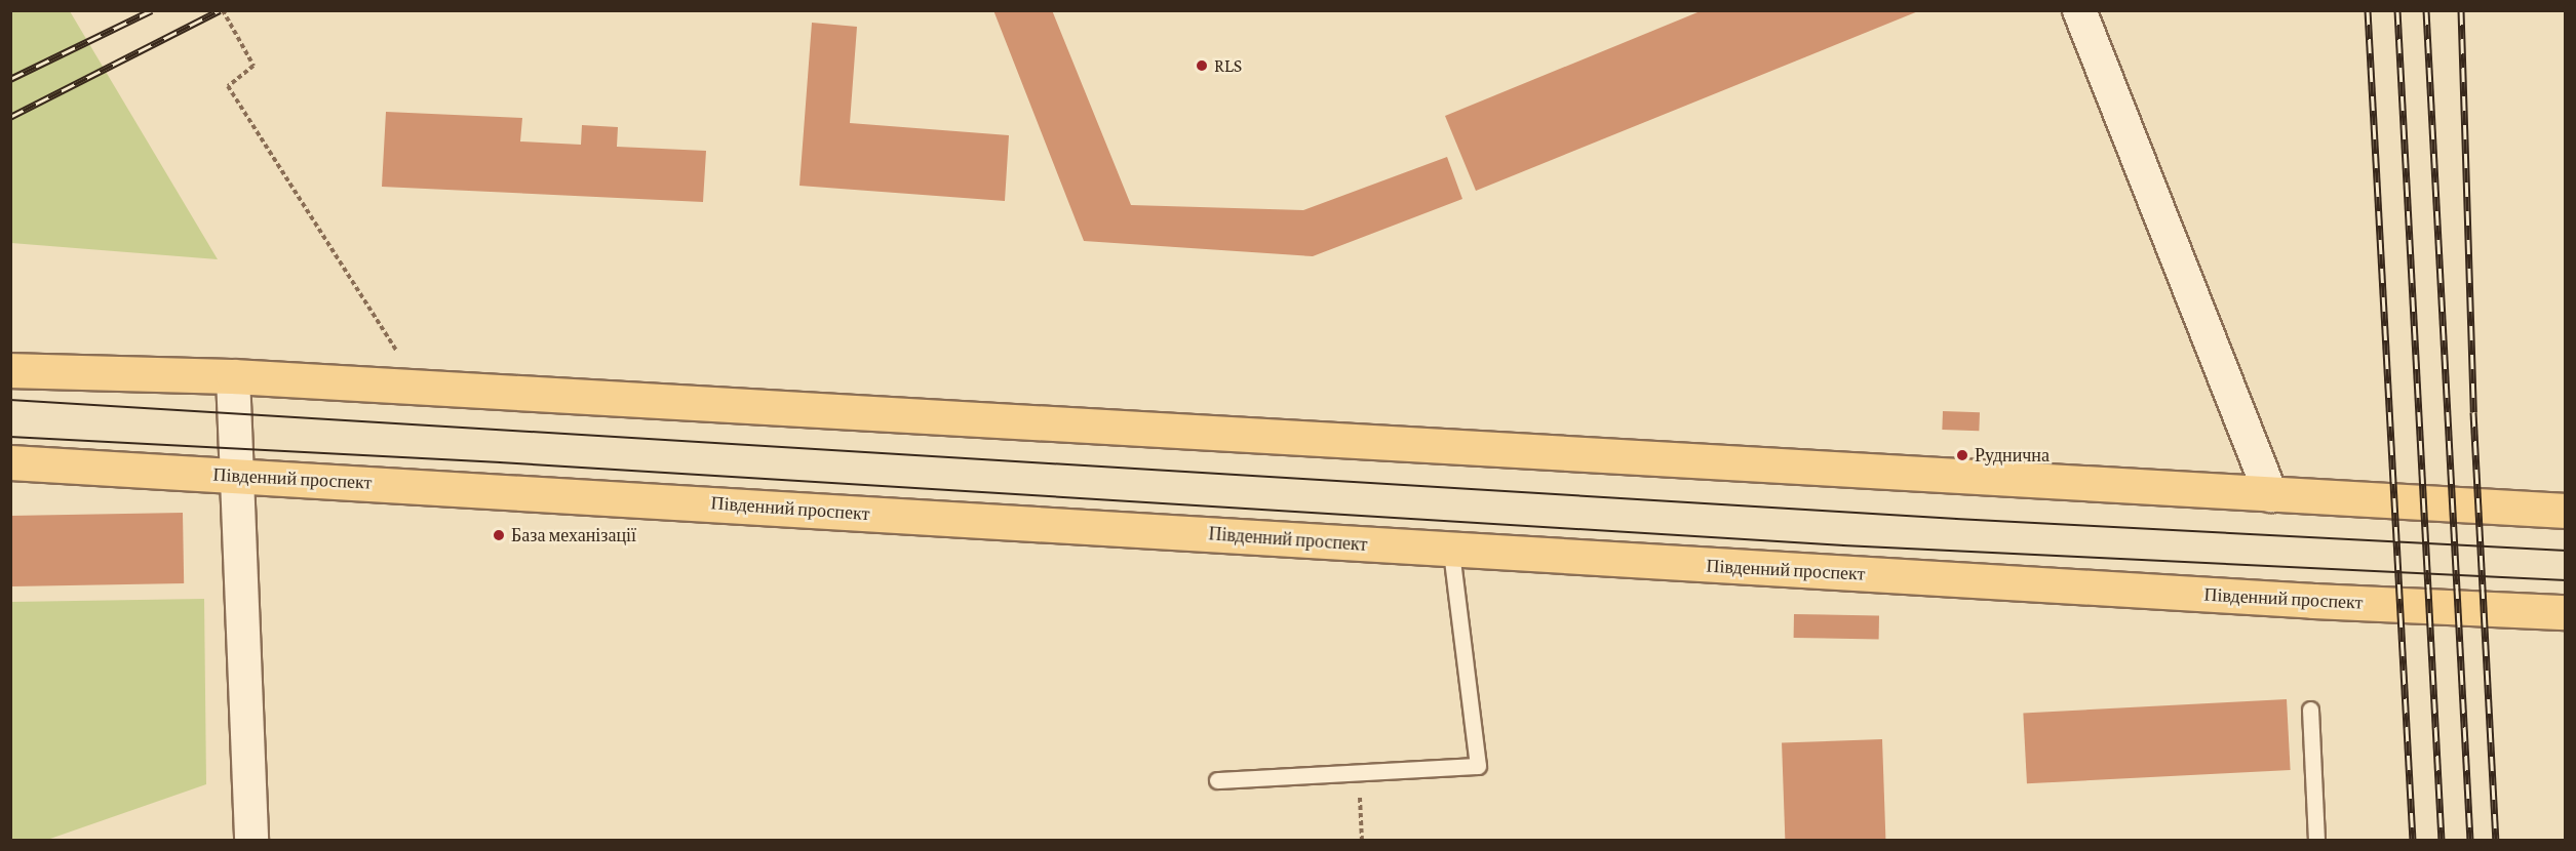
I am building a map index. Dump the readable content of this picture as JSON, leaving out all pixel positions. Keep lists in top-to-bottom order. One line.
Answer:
{"streets":{"main road":["Південний проспект"]},"places":["RLS","Руднична","База механізації"]}
